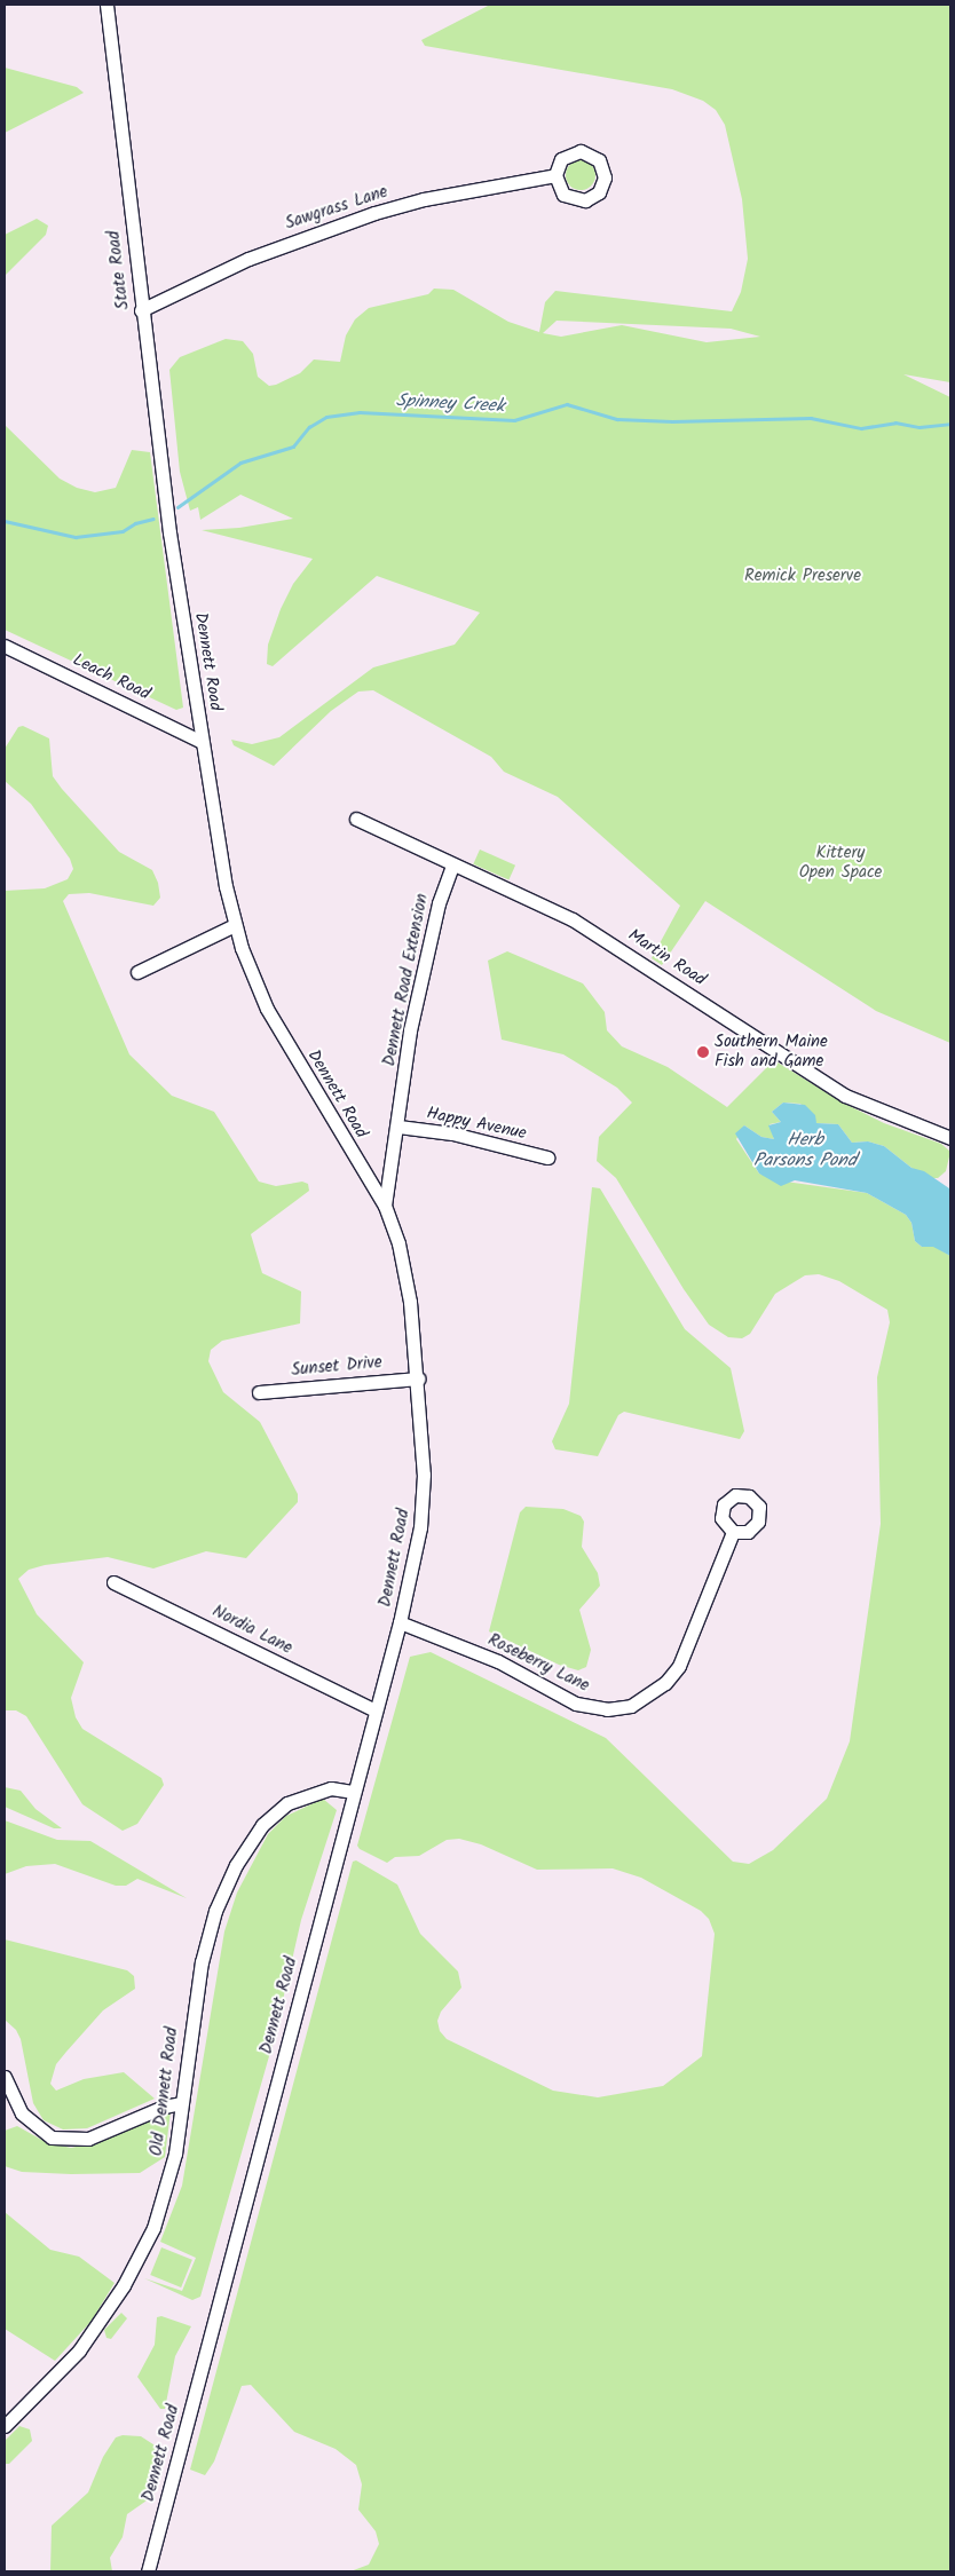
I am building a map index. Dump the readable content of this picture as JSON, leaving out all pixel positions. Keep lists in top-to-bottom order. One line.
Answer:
{"streets":{"street":["Sawgrass Lane","State Road","Dennett Road","Leach Road","Martin Road","Dennett Road Extension","Happy Avenue","Sunset Drive","Nordia Lane","Roseberry Lane","Old Dennett Road"]},"crossings":[["Sawgrass Lane","State Road"],["State Road","Dennett Road"],["Dennett Road","Leach Road"],["Dennett Road","Dennett Road Extension"],["Dennett Road","Sunset Drive"],["Dennett Road","Nordia Lane"],["Dennett Road","Roseberry Lane"],["Dennett Road","Old Dennett Road"],["Martin Road","Dennett Road Extension"],["Dennett Road Extension","Happy Avenue"]],"water":["Spinney Creek","Herb Parsons Pond"],"parks":["Remick Preserve","Kittery Open Space"],"places":["Southern Maine Fish and Game"]}
